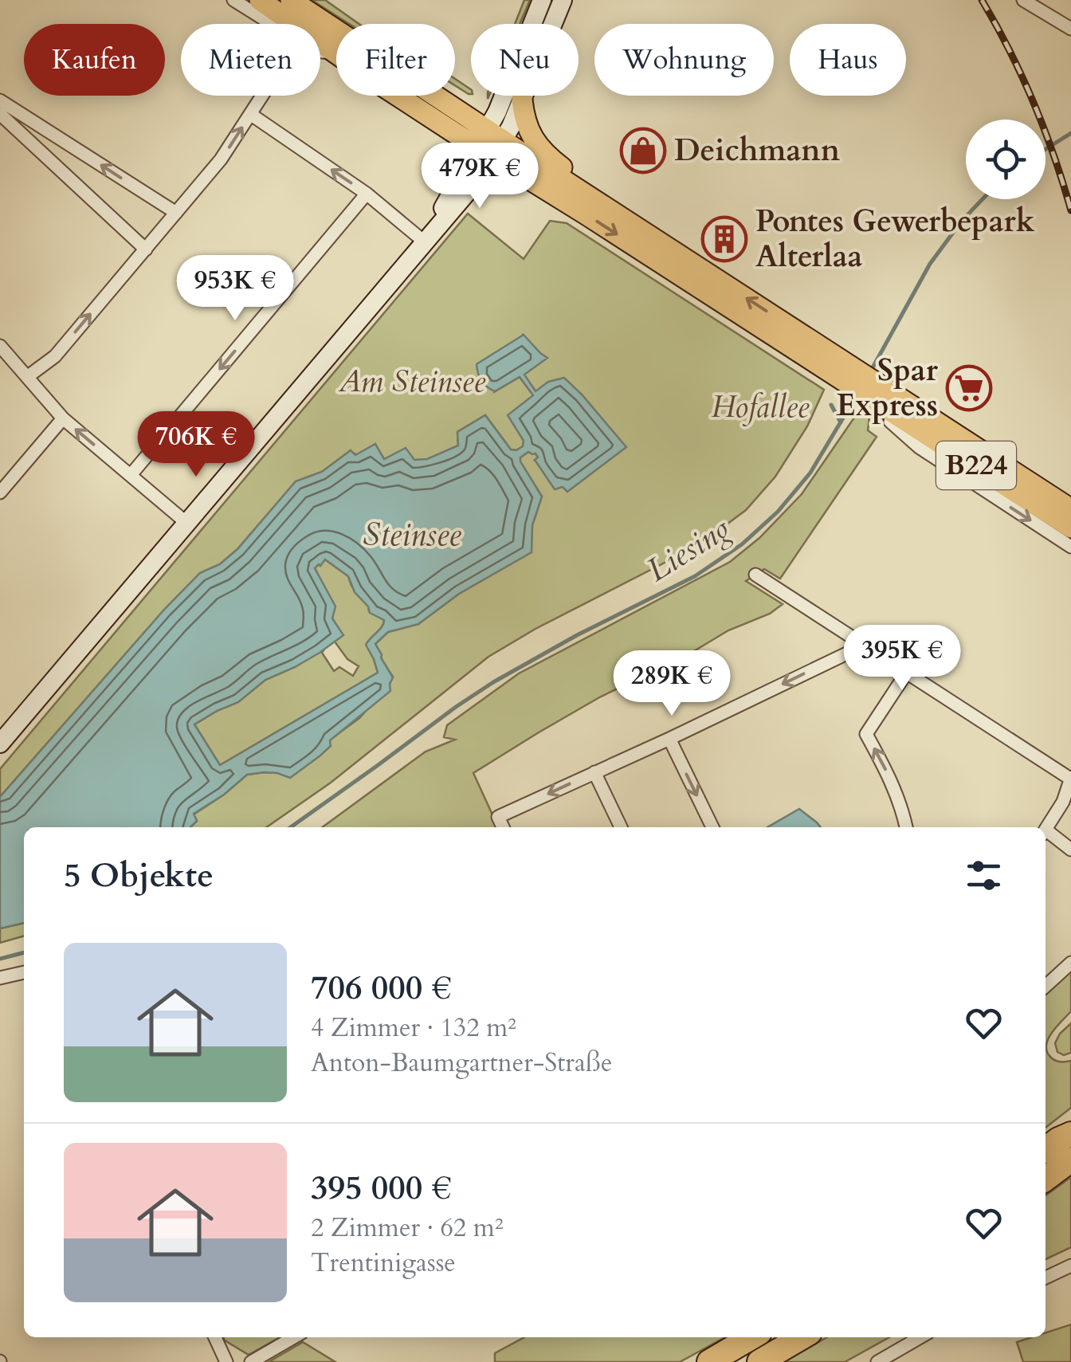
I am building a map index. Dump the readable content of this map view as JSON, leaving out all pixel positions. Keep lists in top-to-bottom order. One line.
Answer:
{"streets":{"main road":["B224"]},"water":["Steinsee","Liesing"],"parks":["Am Steinsee","Hofallee"],"places":{"shop":["Deichmann"],"building":["Pontes Gewerbepark Alterlaa"],"supermarket":["Spar Express"]},"page":{"chip":["Kaufen","Mieten","Filter","Neu","Wohnung","Haus"],"price":["479K €","953K €","706K €","395K €","289K €"],"heading":"5 Objekte","list":[{"name":"706 000 €","note":"4 Zimmer · 132 m² · Anton-Baumgartner-Straße"},{"name":"395 000 €","note":"2 Zimmer · 62 m² · Trentinigasse"}]}}
